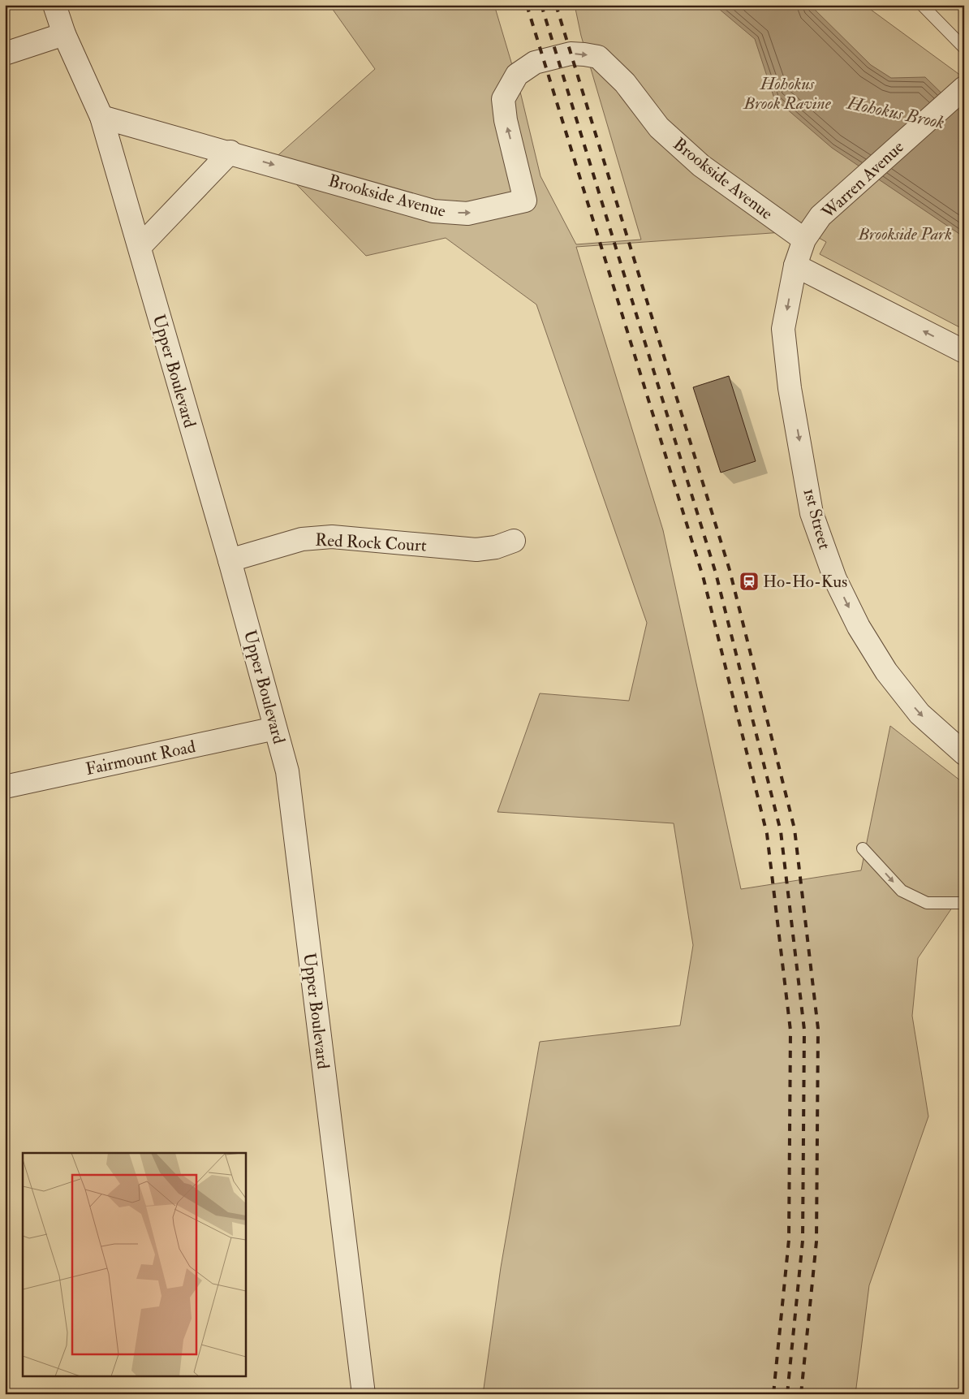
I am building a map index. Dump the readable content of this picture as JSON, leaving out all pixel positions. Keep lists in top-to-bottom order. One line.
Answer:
{"streets":{"street":["Brookside Avenue","Warren Avenue","Upper Boulevard","1st Street","Red Rock Court","Fairmount Road"]},"crossings":[["Brookside Avenue","Warren Avenue"],["Brookside Avenue","Upper Boulevard"],["Warren Avenue","1st Street"],["Upper Boulevard","Red Rock Court"],["Upper Boulevard","Fairmount Road"]],"one_way":["1st Street"],"water":["Hohokus Brook"],"parks":["Hohokus Brook Ravine","Brookside Park"],"places":{"station":["Ho-Ho-Kus"]}}
